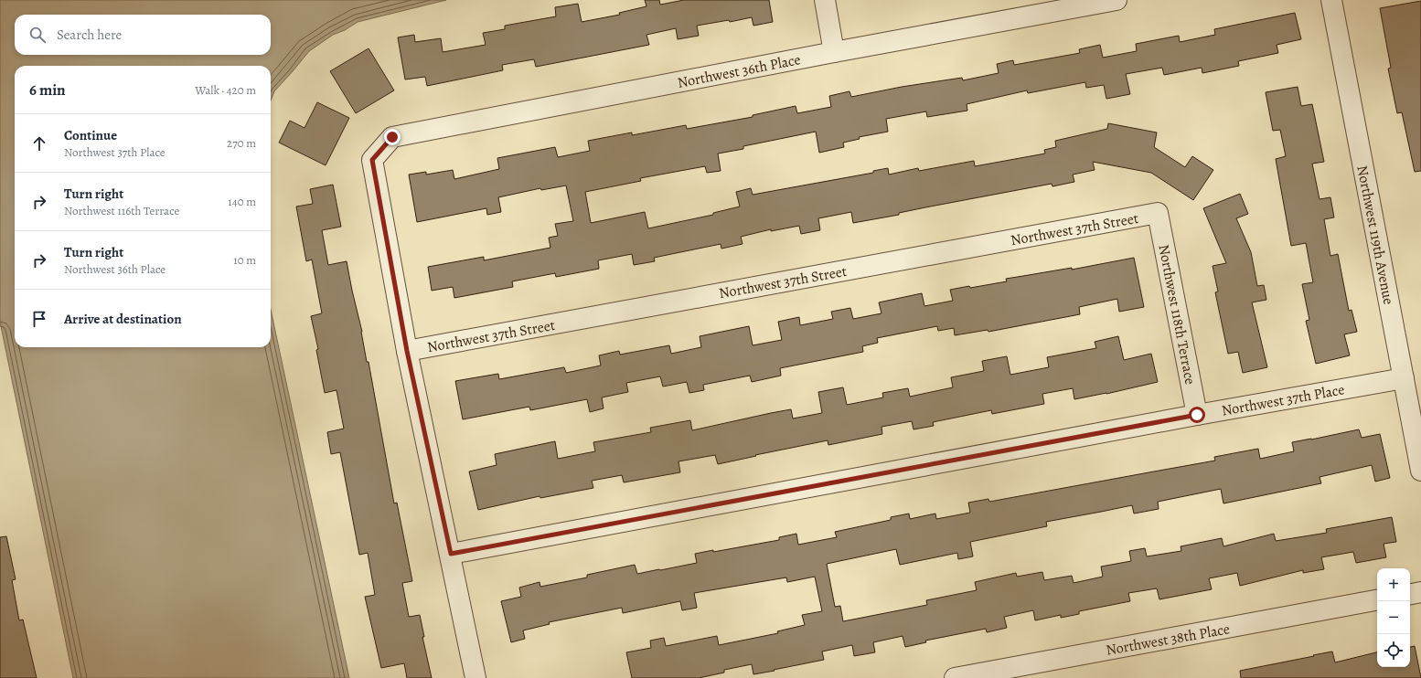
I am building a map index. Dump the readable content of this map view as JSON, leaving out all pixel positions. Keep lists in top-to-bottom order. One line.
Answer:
{"streets":{"street":["Northwest 36th Place","Northwest 37th Street","Northwest 119th Avenue","Northwest 118th Terrace","Northwest 37th Place","Northwest 38th Place"]},"crossings":[["Northwest 36th Place","Northwest 37th Street"],["Northwest 37th Street","Northwest 118th Terrace"],["Northwest 119th Avenue","Northwest 37th Place"],["Northwest 118th Terrace","Northwest 37th Place"]],"page":{"search":"Search here","heading":["6 min","Walk · 420 m"],"list":[["Continue","Northwest 37th Place","270 m"],["Turn right","Northwest 116th Terrace","140 m"],["Turn right","Northwest 36th Place","10 m"],"Arrive at destination"],"map_buttons":["+","−"]}}
